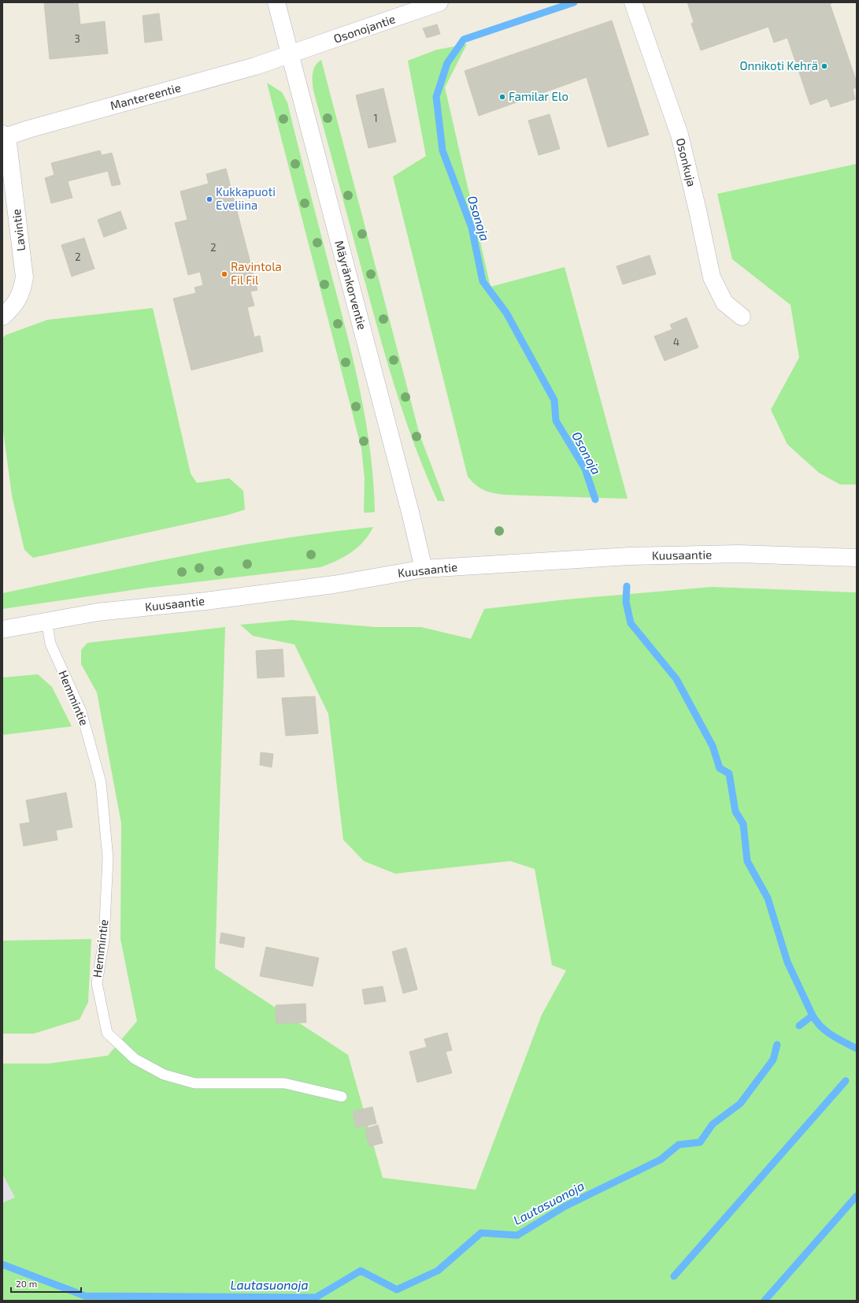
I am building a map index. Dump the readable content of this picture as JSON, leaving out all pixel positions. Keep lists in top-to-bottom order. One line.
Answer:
{"streets":{"street":["Osonojantie","Mantereentie","Osonkuja","Lavintie","Mäyränkorventie","Kuusaantie"],"lane":["Hemmintie"]},"crossings":[["Osonojantie","Mantereentie"],["Osonojantie","Mäyränkorventie"],["Mantereentie","Lavintie"],["Mantereentie","Mäyränkorventie"],["Mäyränkorventie","Kuusaantie"],["Kuusaantie","Hemmintie"]],"water":["Osonoja","Lautasuonoja"],"places":["Onnikoti Kehrä","Familar Elo","Kukkapuoti Eveliina","Ravintola Fil Fil"],"house_numbers":["3","1","2","2","4"],"scale_bar":"20 m"}
